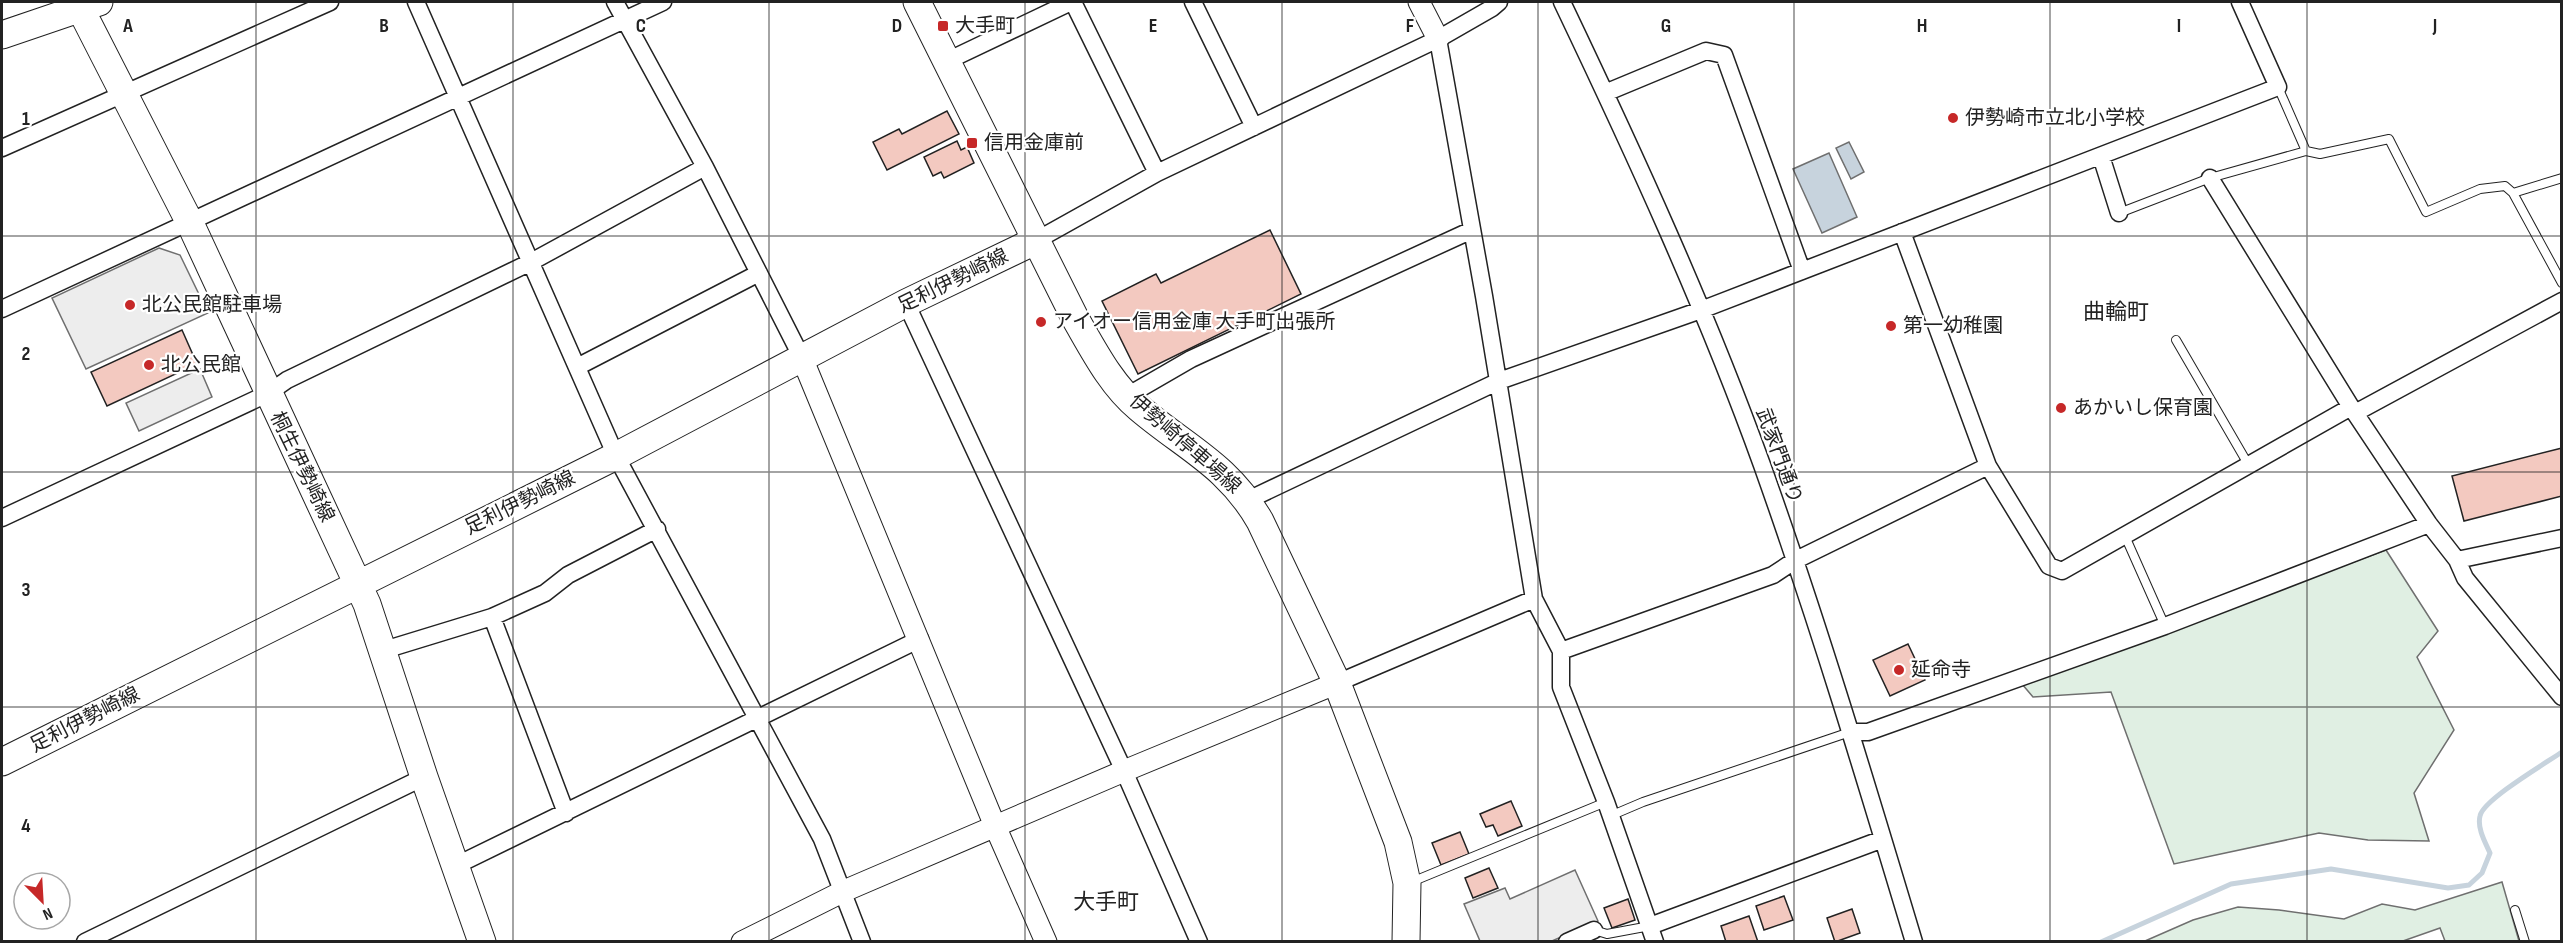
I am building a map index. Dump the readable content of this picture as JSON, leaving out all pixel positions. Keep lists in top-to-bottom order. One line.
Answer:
{"streets":{"main road":["足利伊勢崎線","伊勢崎停車場線","桐生伊勢崎線"],"street":["武家門通り"]},"crossings":[["足利伊勢崎線","伊勢崎停車場線"],["足利伊勢崎線","桐生伊勢崎線"]],"districts":["曲輪町","大手町"],"places":{"transit":["大手町","信用金庫前"],"other":["伊勢崎市立北小学校","北公民館駐車場","アイオー信用金庫 大手町出張所","第一幼稚園","北公民館","あかいし保育園","延命寺"]},"north":"bottom right","grid":{"columns":["A","B","C","D","E","F","G","H","I","J"],"rows":["1","2","3","4"]}}
